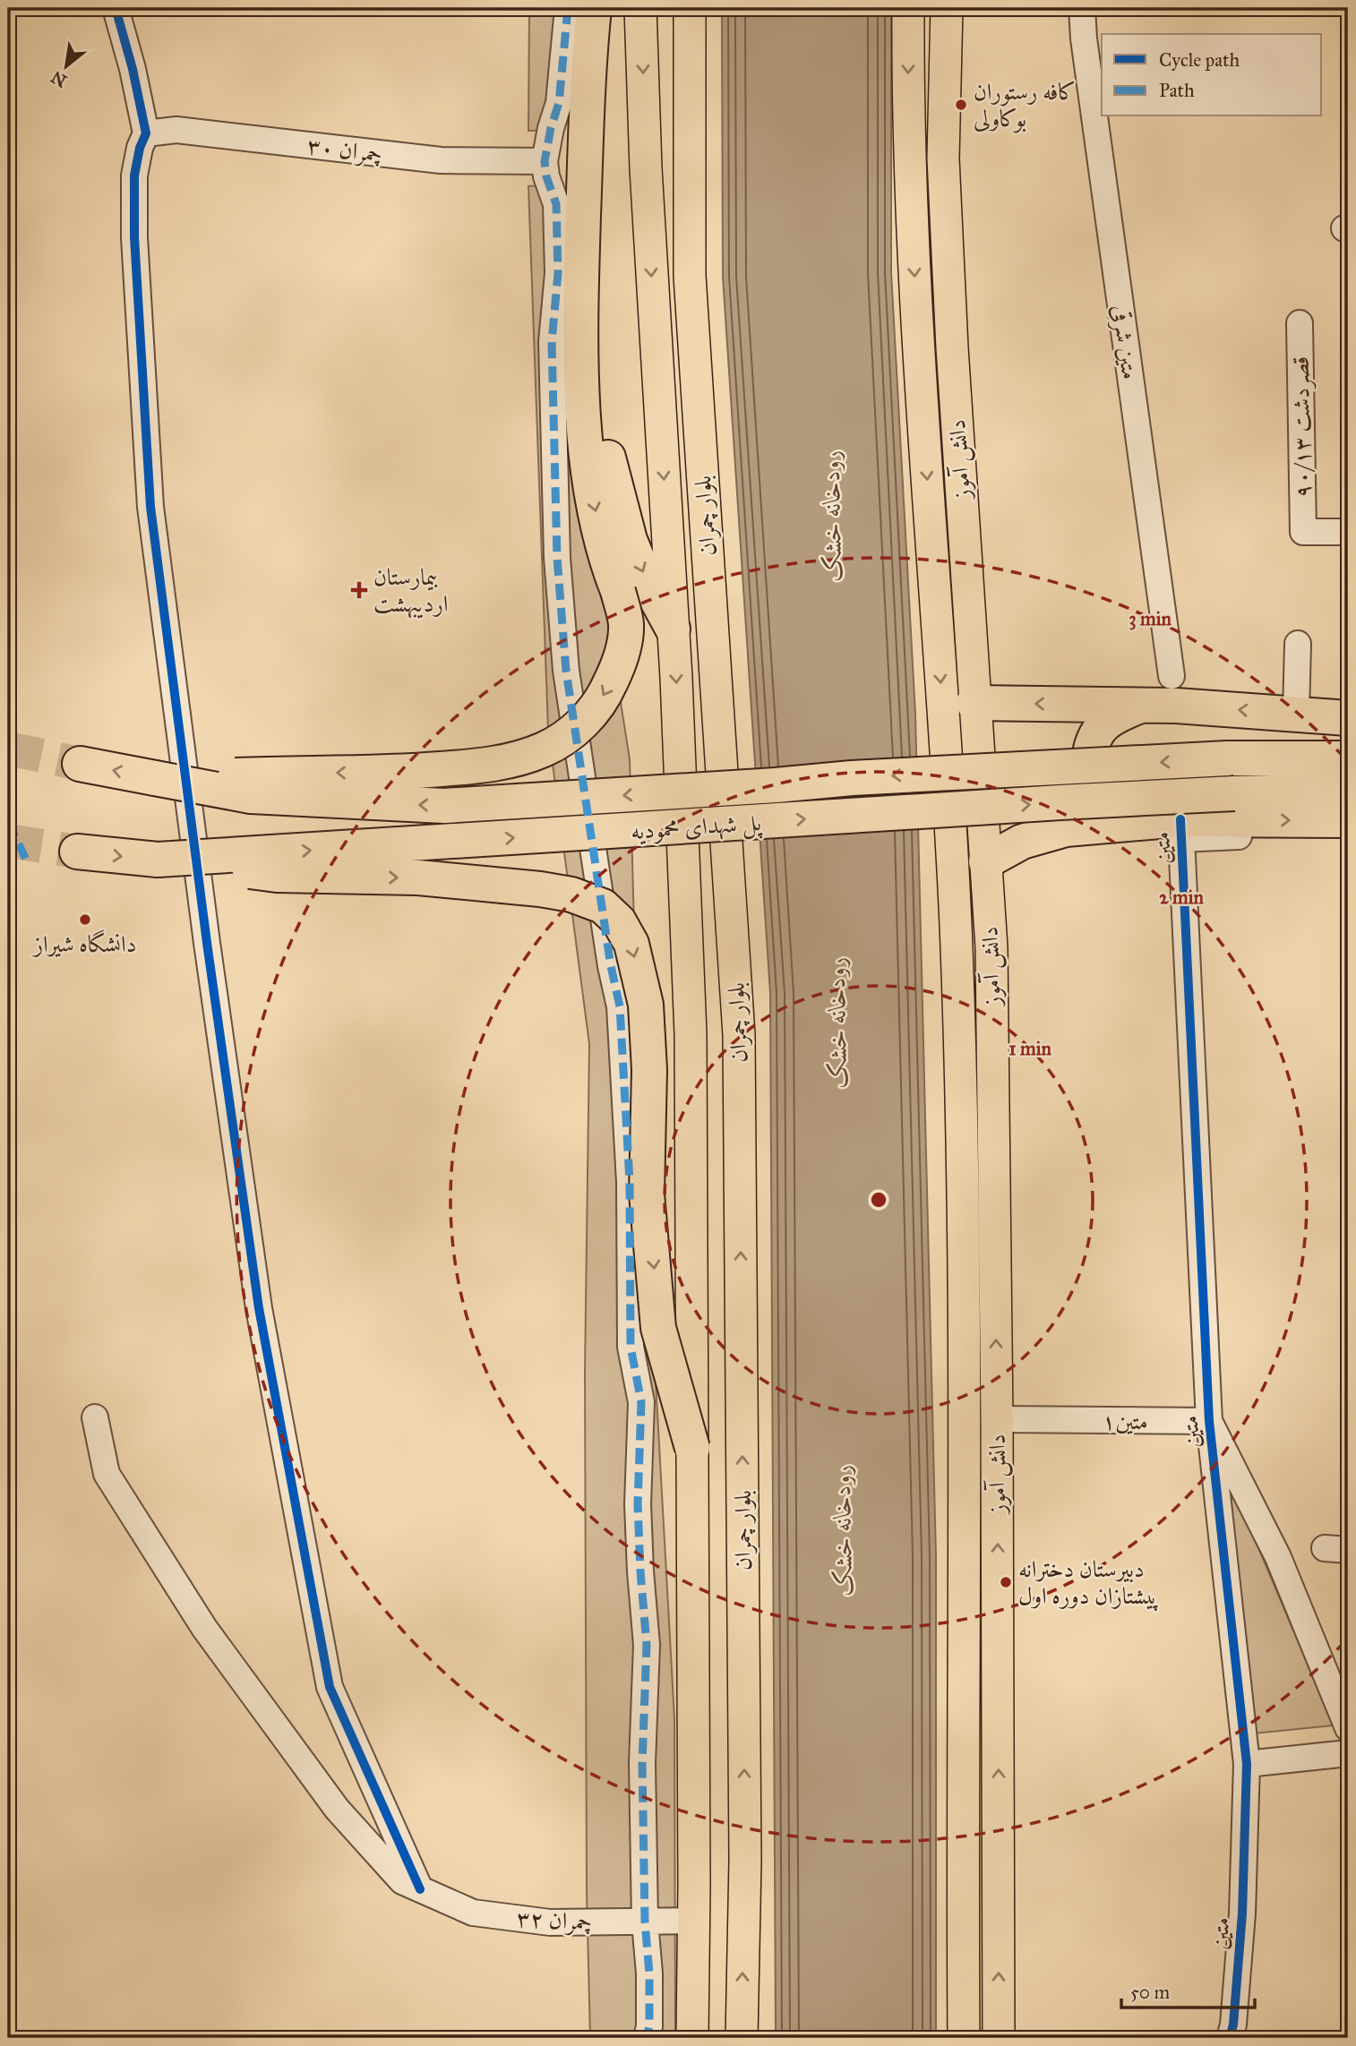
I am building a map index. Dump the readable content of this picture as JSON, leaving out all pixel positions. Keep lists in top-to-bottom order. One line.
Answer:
{"streets":{"highway":["پل شهدای محمودیه"],"main road":["دانش آموز","بلوار چمران"],"street":["۳۰ چمران","متین شرقی","۹۰/۱۳ قصردشت","متین","متین۱","۳۲ چمران"]},"crossings":[["دانش آموز","متین۱"],["بلوار چمران","۳۲ چمران"],["متین","متین۱"]],"water":["رودخانه خشک"],"places":{"other":["کافه رستوران بوکاولی","دانشگاه شیراز","دبیرستان دخترانه پیشتازان دوره اول"],"health":["بیمارستان اردیبهشت"]},"legend":["Cycle path","Path"],"scale_bar":"50 m","north":"bottom left","rings":["3 min","2 min","1 min"]}
